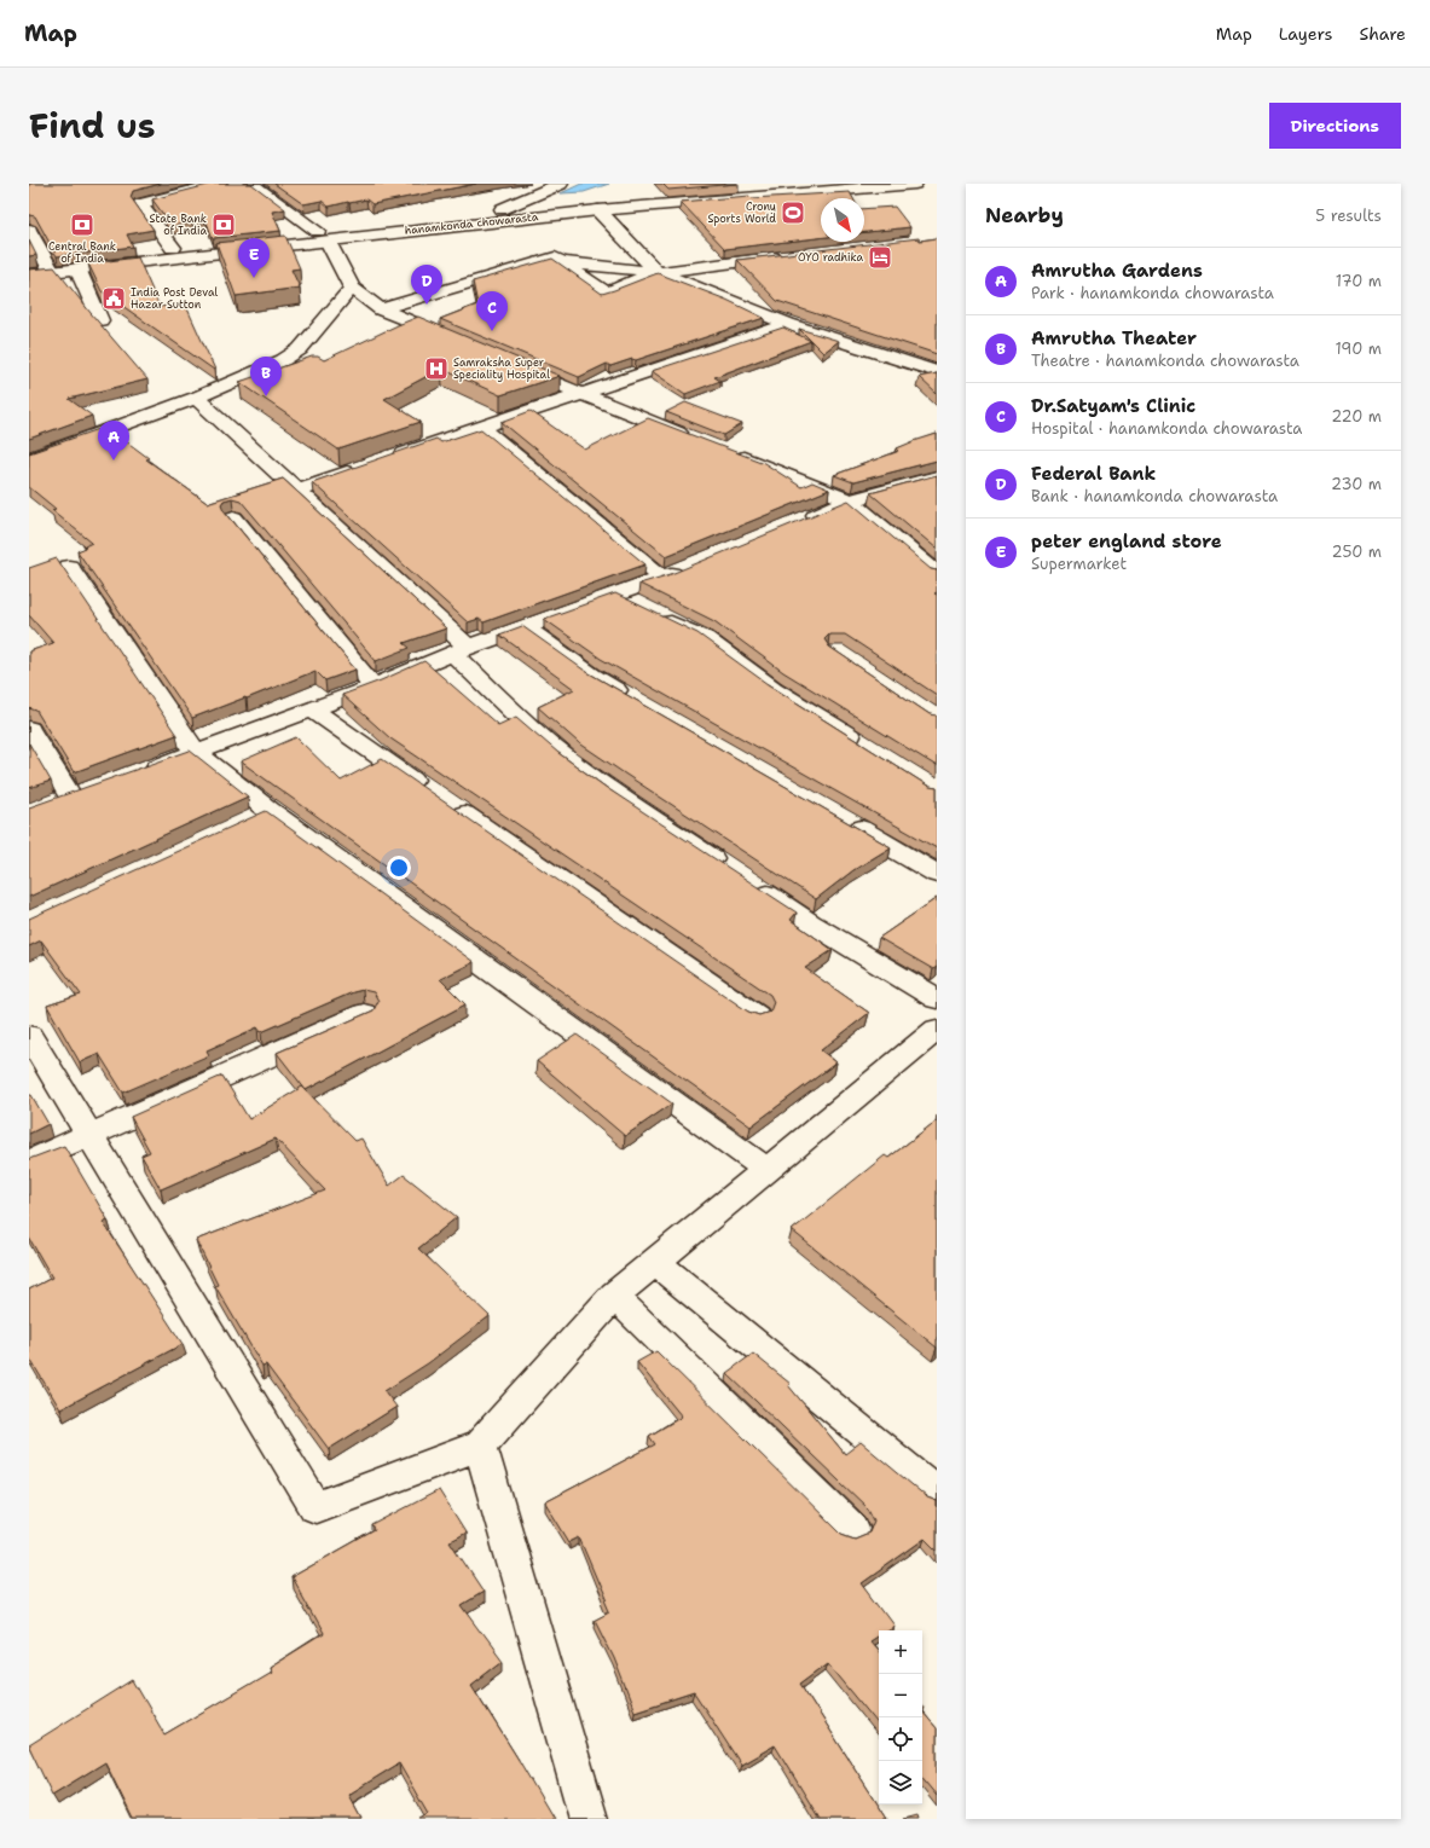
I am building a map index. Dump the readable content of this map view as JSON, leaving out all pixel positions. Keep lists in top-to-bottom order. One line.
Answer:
{"streets":{"main road":["hanamkonda chowarasta"]},"places":{"sports":["Crony Sports World"],"bank":["Central Bank of India","State Bank of India"],"hotel":["OYO radhika"],"public building":["India Post Deval Hazar Sutton"],"hospital":["Samraksha Super Speciality Hospital"]},"north":"bottom right","page":{"header":"Map","nav":["Map","Layers","Share"],"title":"Find us","buttons":"Directions","heading":["Nearby","5 results"],"pins":["E","D","C","B","A"],"list":[{"mark":"A","name":"Amrutha Gardens","note":"Park · hanamkonda chowarasta","value":"170 m"},{"mark":"B","name":"Amrutha Theater","note":"Theatre · hanamkonda chowarasta","value":"190 m"},{"mark":"C","name":"Dr.Satyam's Clinic","note":"Hospital · hanamkonda chowarasta","value":"220 m"},{"mark":"D","name":"Federal Bank","note":"Bank · hanamkonda chowarasta","value":"230 m"},{"mark":"E","name":"peter england store","note":"Supermarket","value":"250 m"}],"map_buttons":["+","−"]}}
